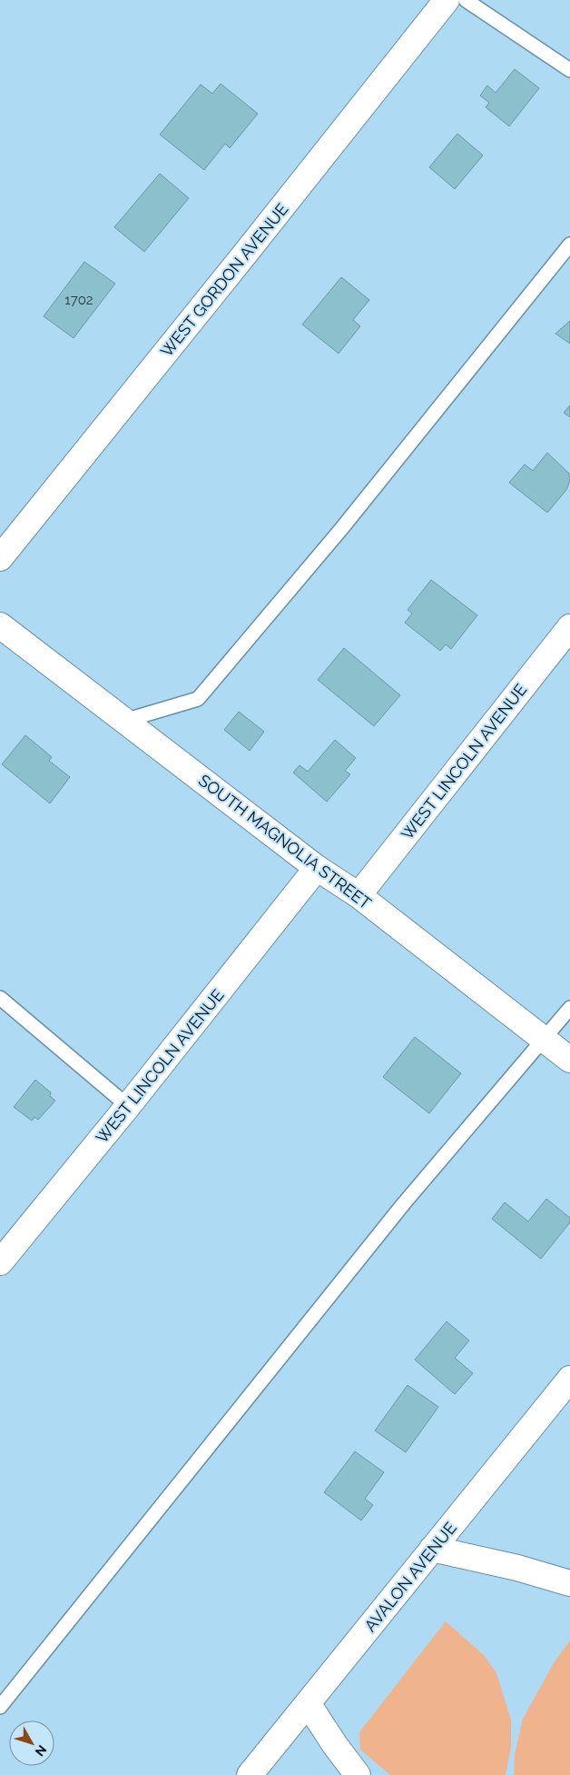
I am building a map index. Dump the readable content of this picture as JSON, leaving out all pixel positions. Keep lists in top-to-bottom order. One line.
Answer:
{"streets":{"street":["WEST GORDON AVENUE","WEST LINCOLN AVENUE","SOUTH MAGNOLIA STREET","AVALON AVENUE"]},"crossings":[["WEST LINCOLN AVENUE","SOUTH MAGNOLIA STREET"]],"house_numbers":["1702"],"north":"bottom right"}
